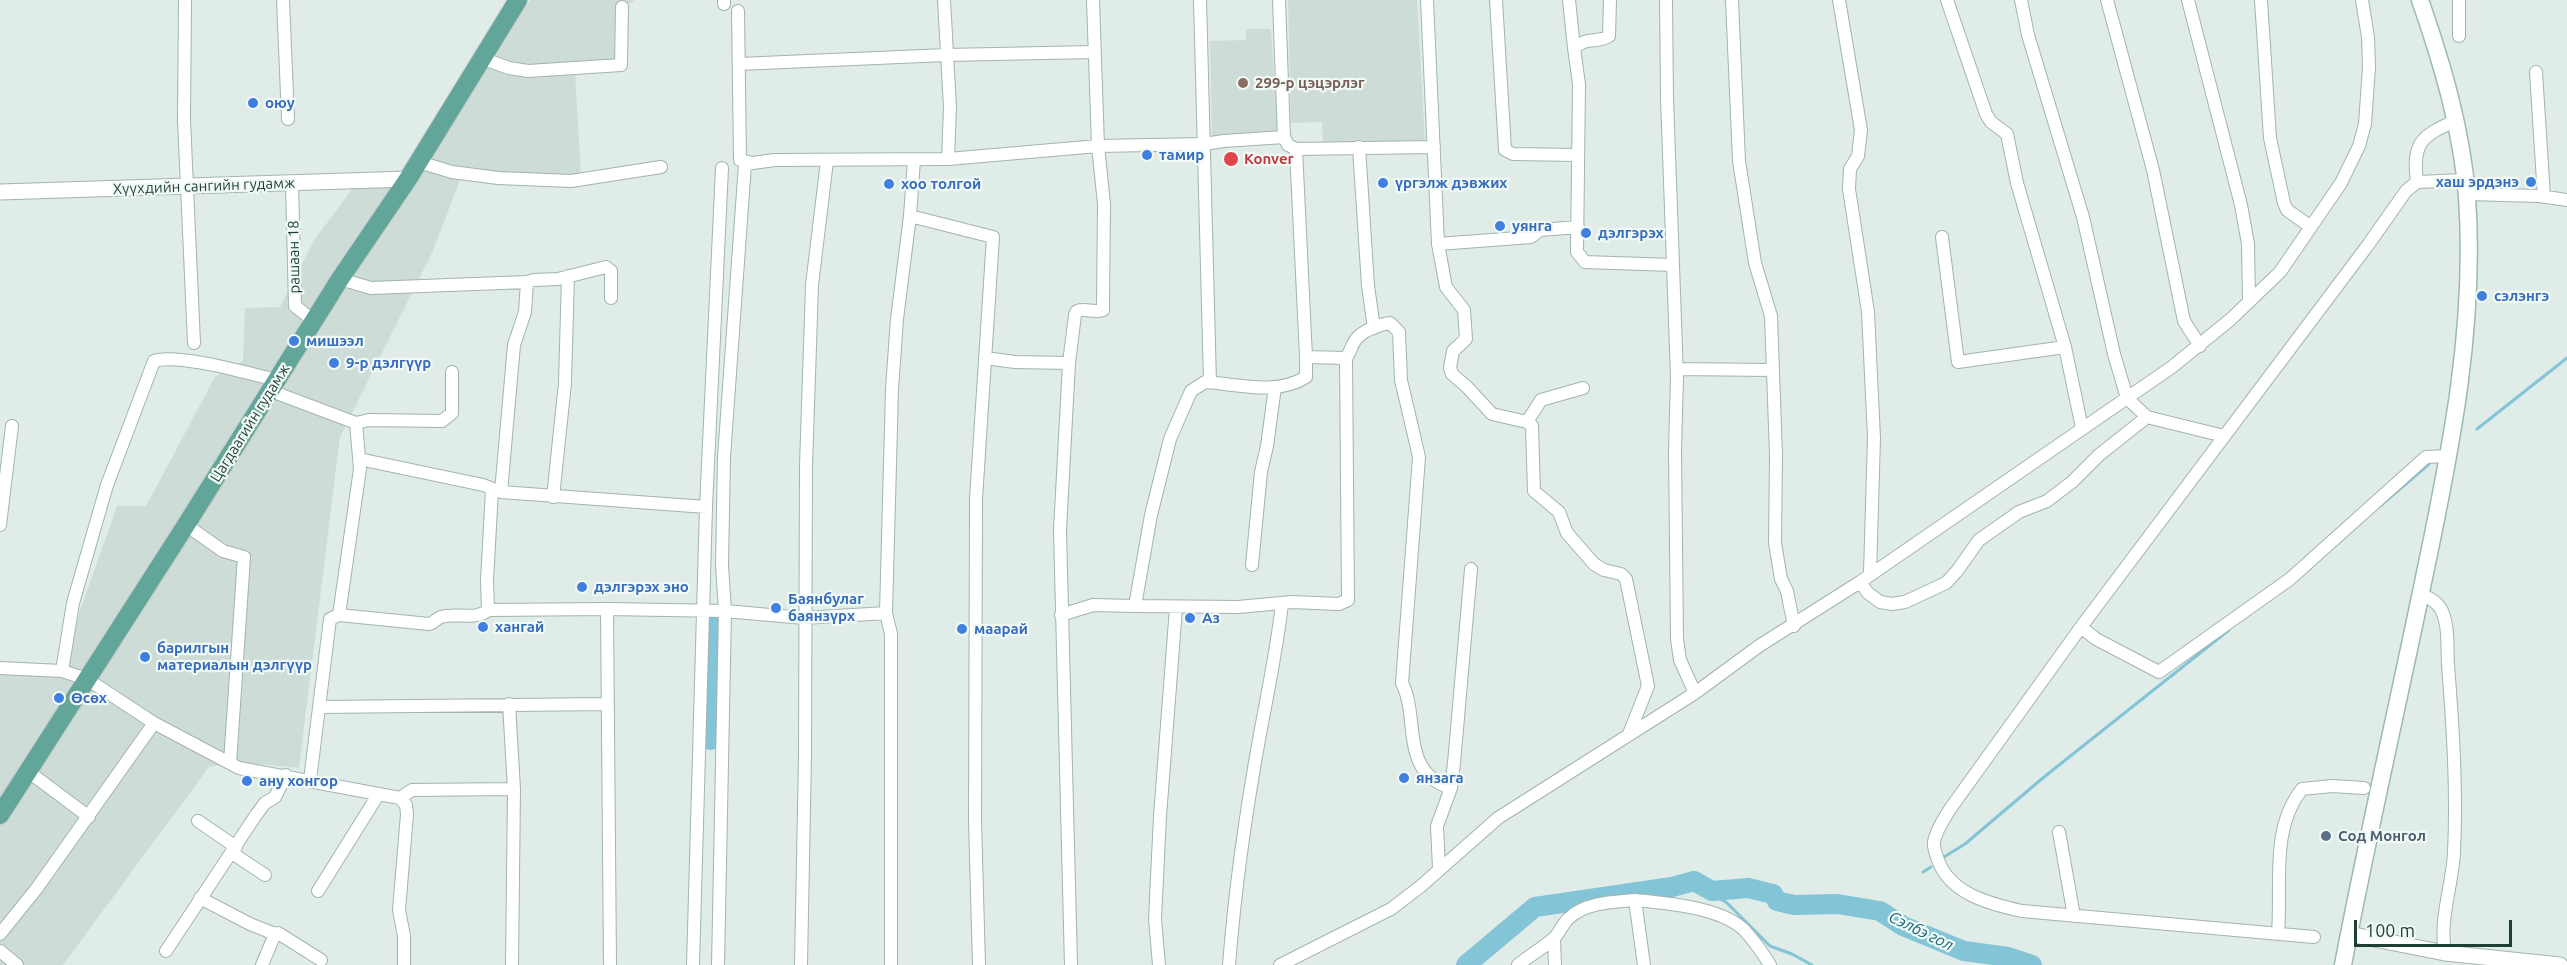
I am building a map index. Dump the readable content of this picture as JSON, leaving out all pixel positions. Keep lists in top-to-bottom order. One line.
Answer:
{"streets":{"main road":["Цагдаагийн гудамж"],"street":["Хүүхдийн сангийн гудамж","рашаан 18"]},"crossings":[["Хүүхдийн сангийн гудамж","рашаан 18"],["Хүүхдийн сангийн гудамж","Цагдаагийн гудамж"],["рашаан 18","Цагдаагийн гудамж"]],"water":["Сэлбэ гол"],"places":["299-р цэцэрлэг","оюу","тамир","Konver","хаш эрдэнэ","үргэлж дэвжих","хоо толгой","уянга","дэлгэрэх","сэлэнгэ","мишээл","9-р дэлгүүр","дэлгэрэх эно","Баянбулаг баянзүрх","Аз","хангай","маарай","барилгын материалын дэлгүүр","Өсөх","янзага","ану хонгор","Сод Монгол"],"scale_bar":"100 m"}
